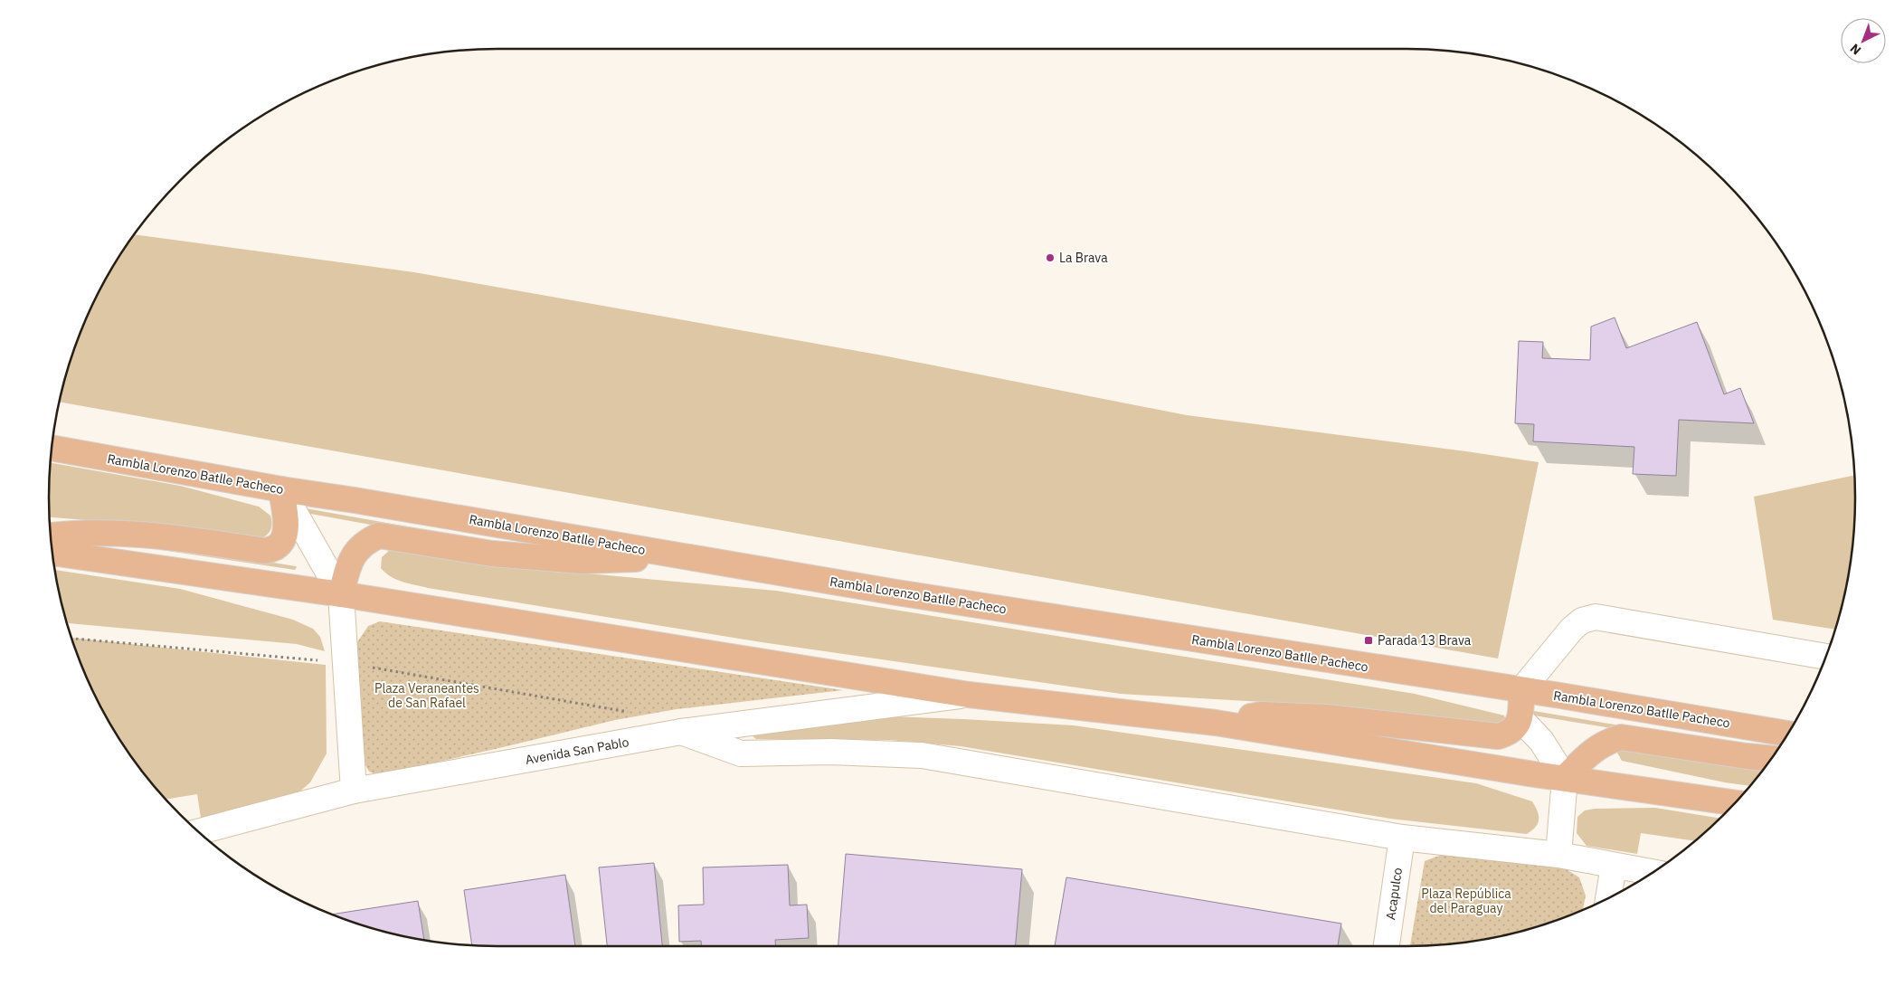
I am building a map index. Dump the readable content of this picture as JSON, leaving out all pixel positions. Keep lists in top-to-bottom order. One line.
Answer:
{"streets":{"main road":["Rambla Lorenzo Batlle Pacheco"],"street":["Avenida San Pablo","Acapulco"]},"parks":["Plaza Veraneantes de San Rafael","Plaza República del Paraguay"],"places":{"other":["La Brava"],"transit":["Parada 13 Brava"]},"north":"bottom left"}
